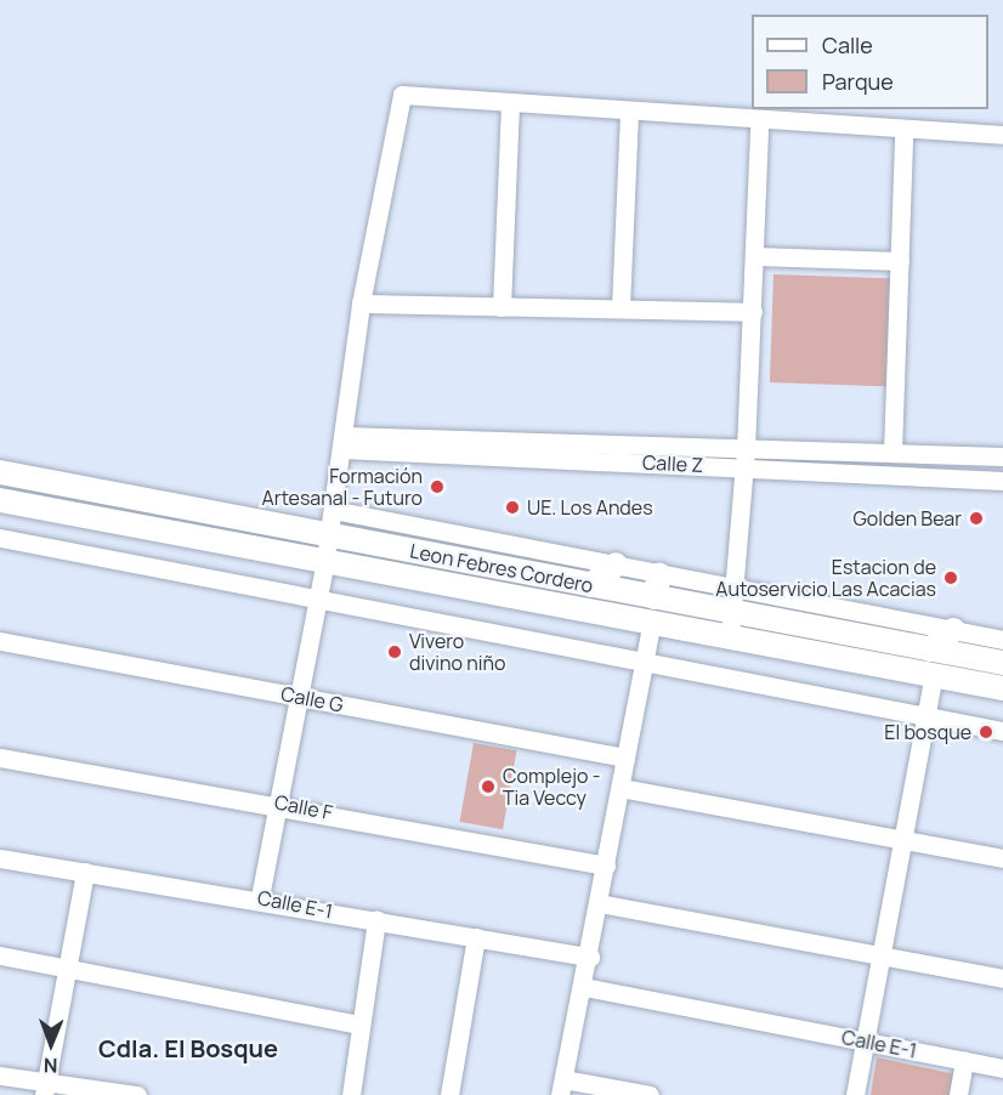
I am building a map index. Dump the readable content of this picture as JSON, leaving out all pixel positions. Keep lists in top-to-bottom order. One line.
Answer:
{"streets":{"street":["Calle Z","Leon Febres Cordero","Calle G","Calle F","Calle E-1"]},"districts":["Cdla. El Bosque"],"places":["Formación Artesanal - Futuro","UE. Los Andes","Golden Bear","Estacion de Autoservicio Las Acacias","Vivero divino niño","El bosque","Complejo - Tia Veccy"],"legend":["Calle","Parque"],"north":"bottom"}
